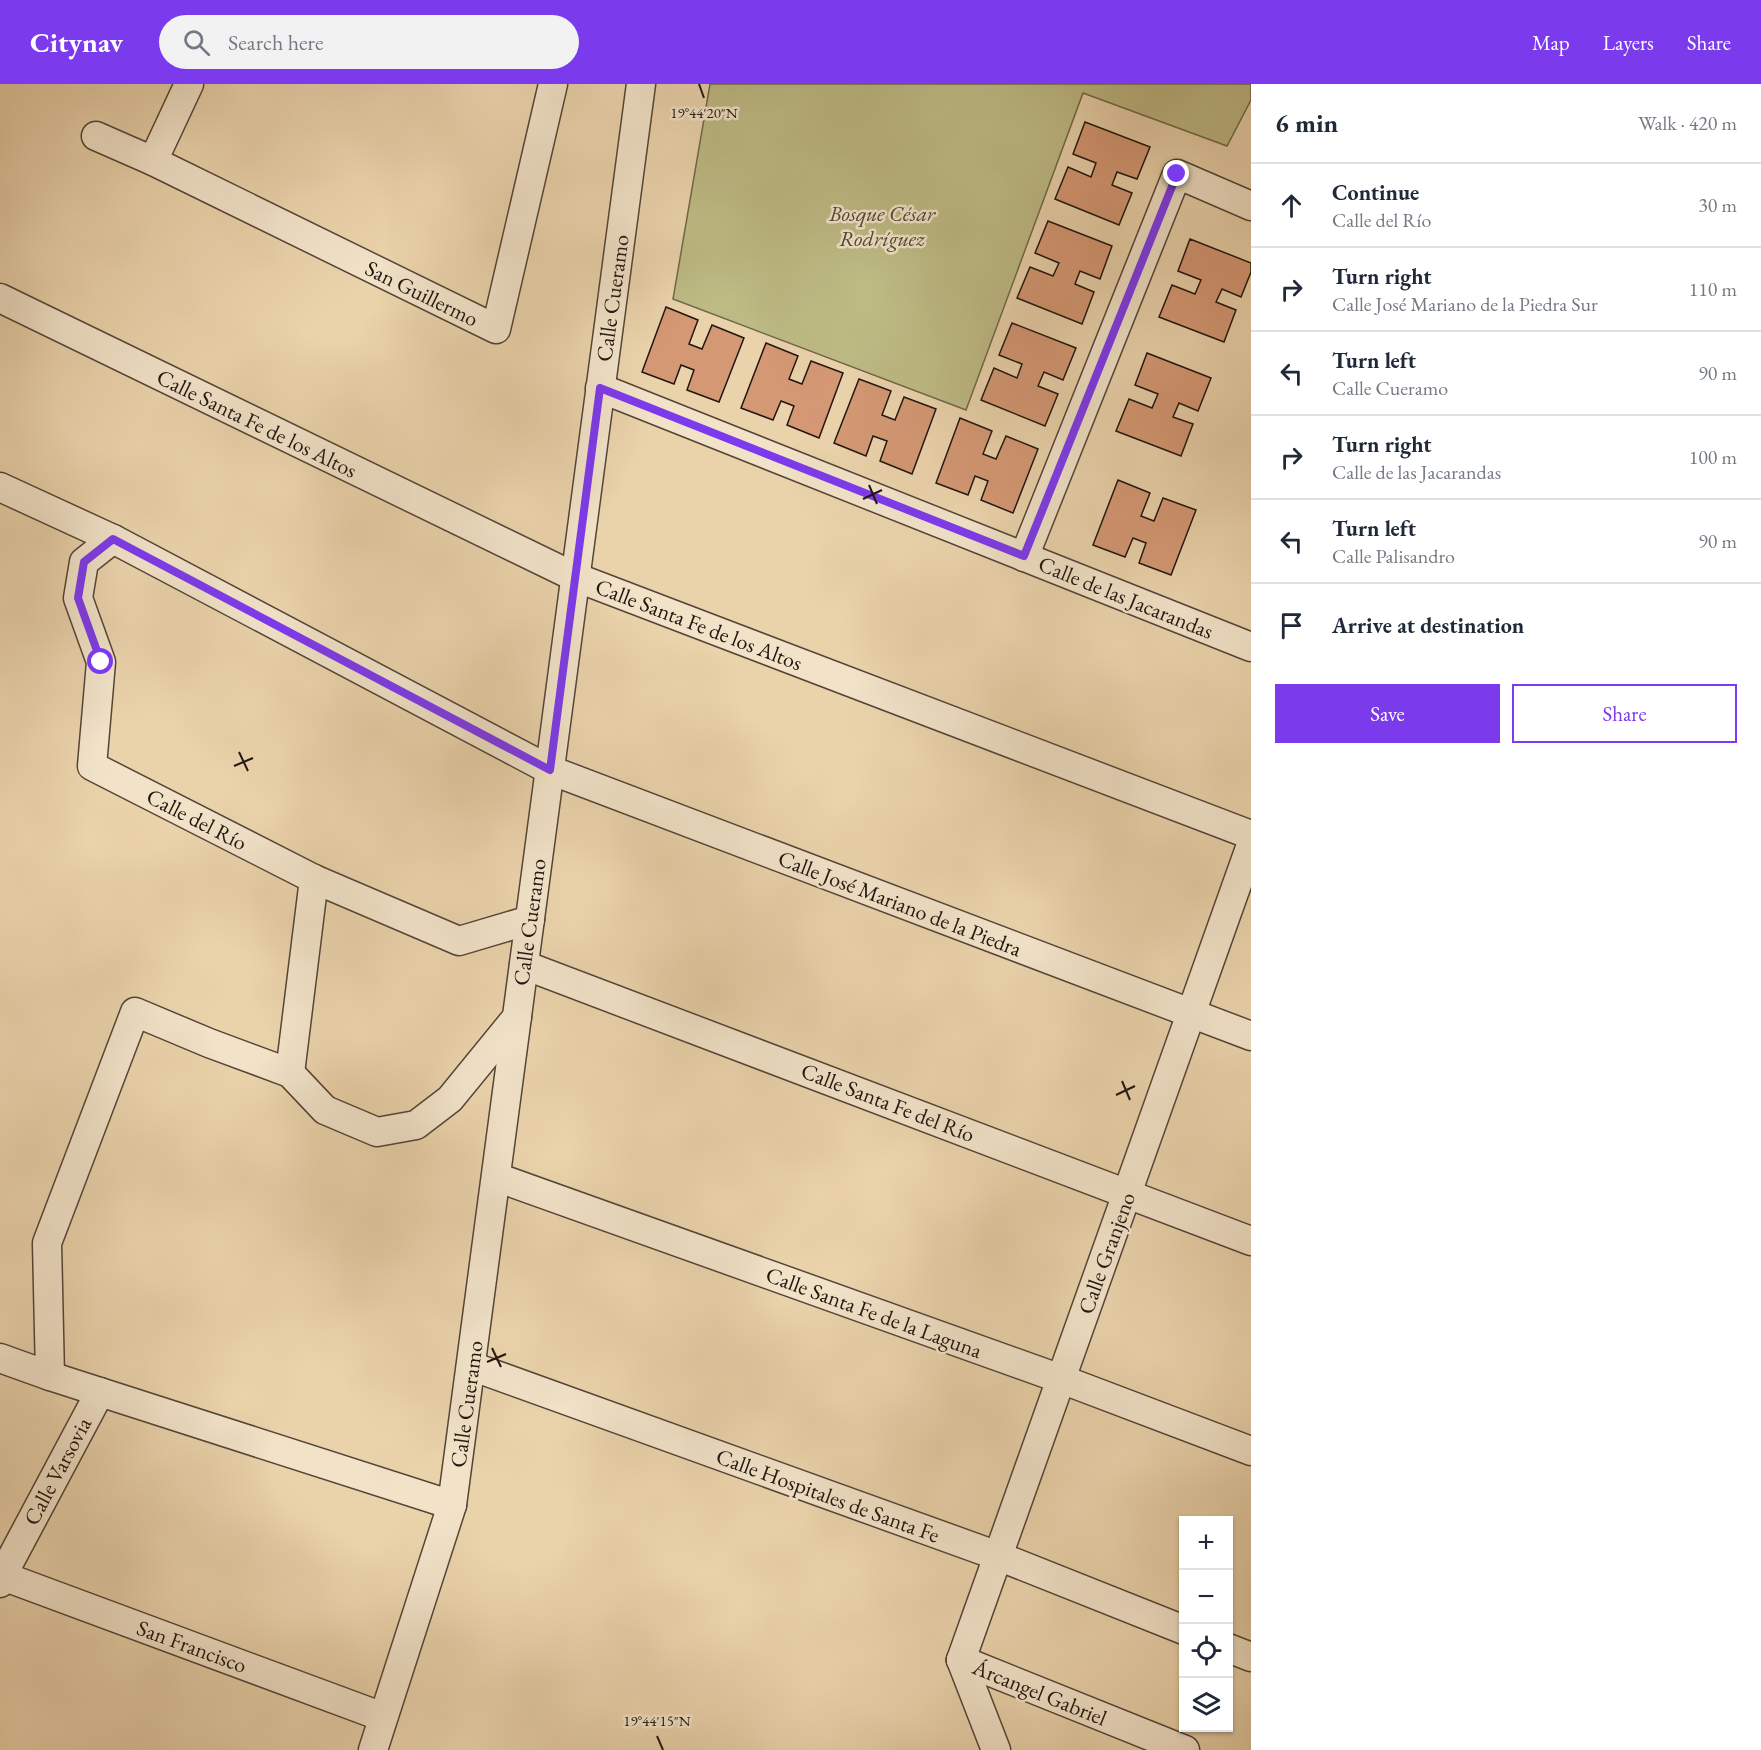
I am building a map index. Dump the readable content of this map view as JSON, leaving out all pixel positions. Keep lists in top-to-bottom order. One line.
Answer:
{"streets":{"street":["San Guillermo","Calle Cueramo","Calle Santa Fe de los Altos","Calle de las Jacarandas","Calle del Río","Calle José Mariano de la Piedra","Calle Santa Fe del Río","Calle Granjeno","Calle Santa Fe de la Laguna","Calle Varsovia","Calle Hospitales de Santa Fe","San Francisco","Árcangel Gabriel"]},"crossings":[["Calle Cueramo","Calle Santa Fe de los Altos"],["Calle Cueramo","Calle de las Jacarandas"],["Calle Cueramo","Calle del Río"],["Calle Cueramo","Calle José Mariano de la Piedra"],["Calle Cueramo","Calle Santa Fe del Río"],["Calle Cueramo","Calle Santa Fe de la Laguna"],["Calle Cueramo","Calle Hospitales de Santa Fe"],["Calle Cueramo","San Francisco"],["Calle del Río","Calle José Mariano de la Piedra"],["Calle José Mariano de la Piedra","Calle Granjeno"],["Calle Santa Fe del Río","Calle Granjeno"],["Calle Granjeno","Calle Santa Fe de la Laguna"],["Calle Granjeno","Calle Hospitales de Santa Fe"],["Calle Granjeno","Árcangel Gabriel"],["Calle Varsovia","San Francisco"]],"parks":["Bosque César Rodríguez"],"page":{"header":"Citynav","search":"Search here","nav":["Map","Layers","Share"],"heading":["6 min","Walk · 420 m"],"list":[["Continue","Calle del Río","30 m"],["Turn right","Calle José Mariano de la Piedra Sur","110 m"],["Turn left","Calle Cueramo","90 m"],["Turn right","Calle de las Jacarandas","100 m"],["Turn left","Calle Palisandro","90 m"],"Arrive at destination"],"buttons":["Save","Share"],"map_buttons":["+","−"]},"coordinates":["19°44'20\"N","19°44'15\"N"]}
